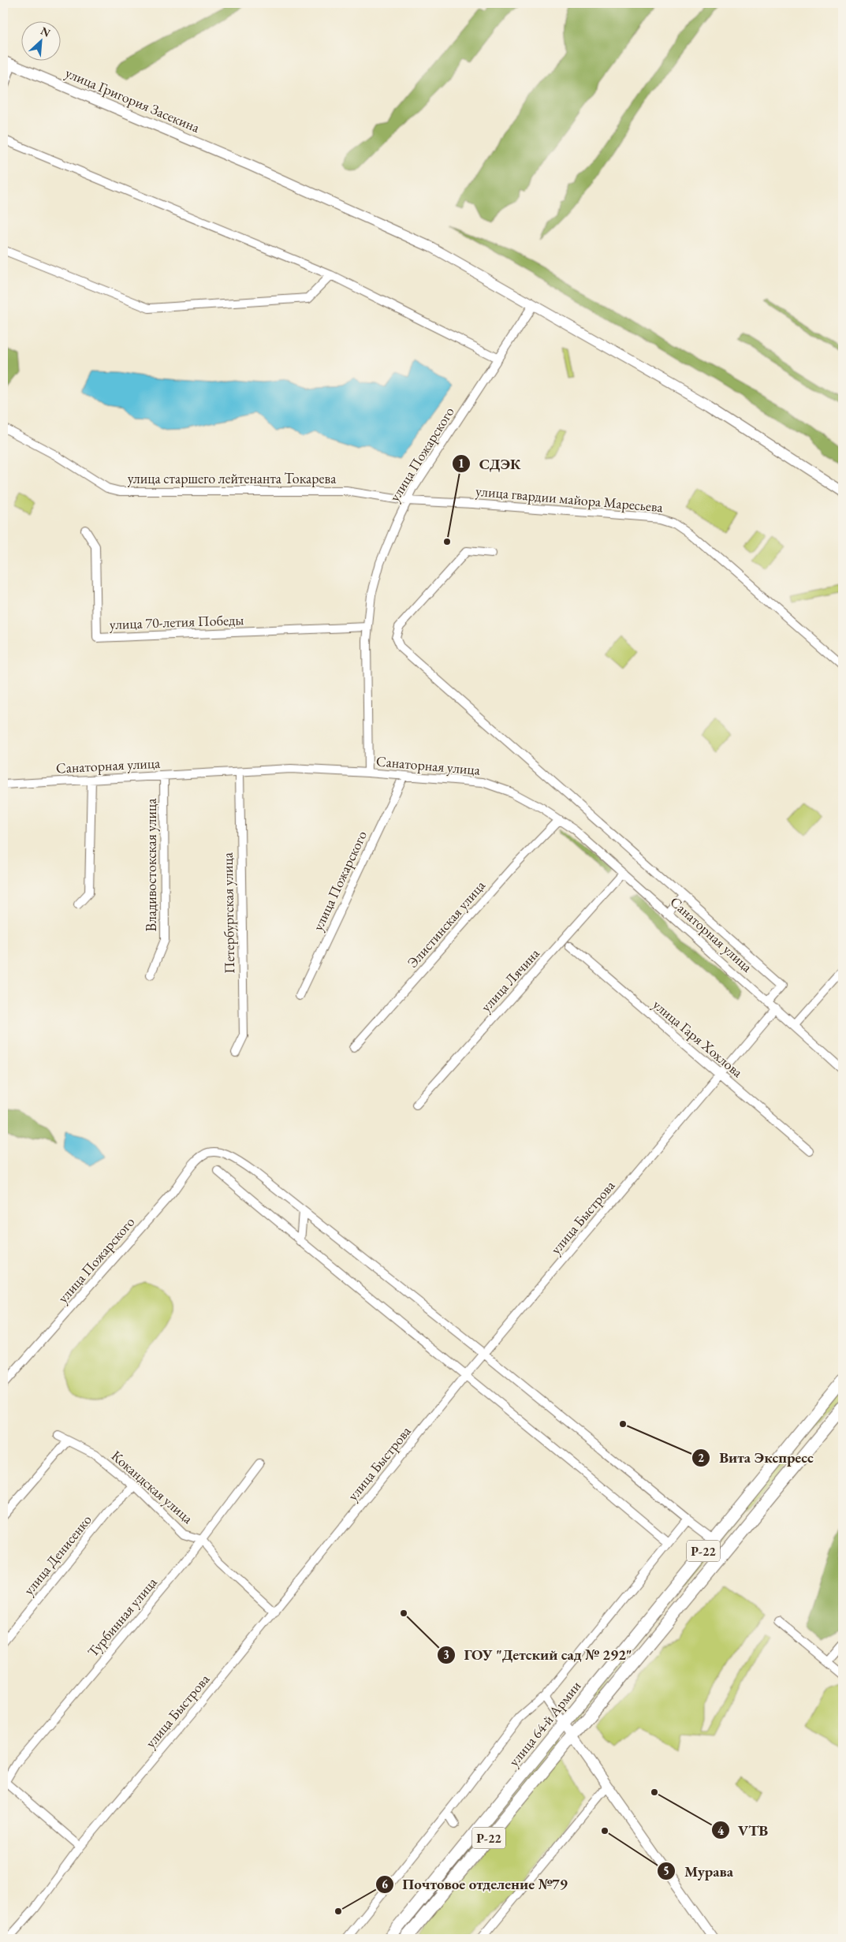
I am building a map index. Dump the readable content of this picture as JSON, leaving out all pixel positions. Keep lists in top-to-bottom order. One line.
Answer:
{"streets":{"highway":["Р-22","улица 64-й Армии"],"main road":["улица Григория Засекина"],"street":["улица Пожарского","улица старшего лейтенанта Токарева","улица гвардии майора Маресьева","улица 70-летия Победы","Санаторная улица","Владивостокская улица","Петербургская улица","Элистинская улица","улица Лячина","улица Гаря Хохлова","улица Быстрова","Кокандская улица","улица Денисенко","Турбинная улица"]},"crossings":[["улица Григория Засекина","улица Пожарского"],["улица Пожарского","улица старшего лейтенанта Токарева"],["улица Пожарского","улица гвардии майора Маресьева"],["улица Пожарского","улица 70-летия Победы"],["улица Пожарского","Санаторная улица"],["улица старшего лейтенанта Токарева","улица гвардии майора Маресьева"],["Санаторная улица","Владивостокская улица"],["Санаторная улица","Петербургская улица"],["Санаторная улица","Элистинская улица"],["Санаторная улица","улица Лячина"],["Санаторная улица","улица Быстрова"],["улица Гаря Хохлова","улица Быстрова"],["Кокандская улица","улица Денисенко"],["Кокандская улица","Турбинная улица"]],"places":["СДЭК","Вита Экспресс","ГОУ \"Детский сад № 292\"","VTB","Мурава","Почтовое отделение №79"],"north":"top right"}
